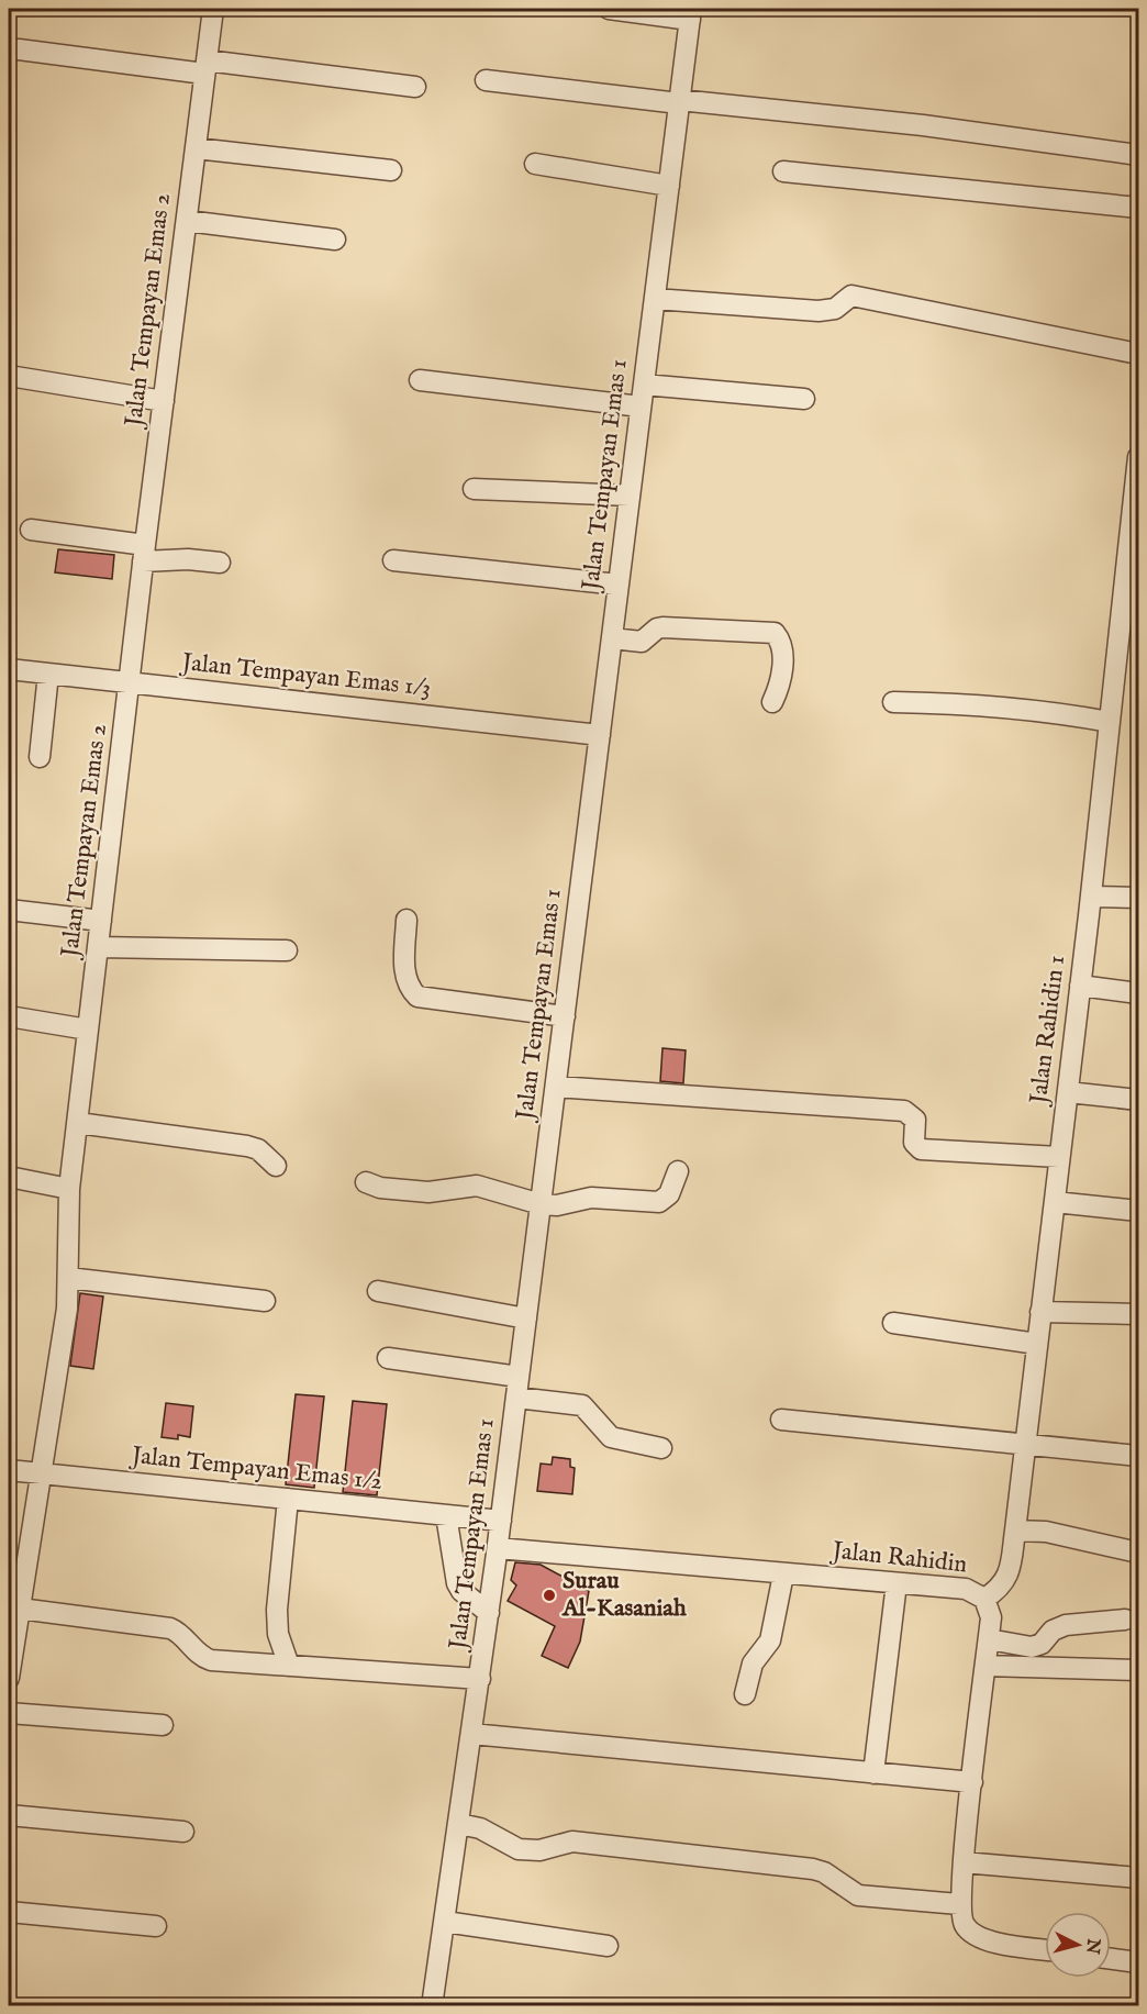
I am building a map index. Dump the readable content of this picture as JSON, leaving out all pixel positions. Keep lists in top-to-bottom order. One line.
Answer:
{"streets":{"street":["Jalan Tempayan Emas 2","Jalan Tempayan Emas 1","Jalan Tempayan Emas 1/3","Jalan Rahidin 1","Jalan Tempayan Emas 1/2","Jalan Rahidin"]},"crossings":[["Jalan Tempayan Emas 2","Jalan Tempayan Emas 1/3"],["Jalan Tempayan Emas 2","Jalan Tempayan Emas 1/2"],["Jalan Tempayan Emas 1","Jalan Tempayan Emas 1/3"],["Jalan Tempayan Emas 1","Jalan Tempayan Emas 1/2"],["Jalan Tempayan Emas 1","Jalan Rahidin"],["Jalan Rahidin 1","Jalan Rahidin"]],"places":["Surau Al-Kasaniah"],"north":"right"}
